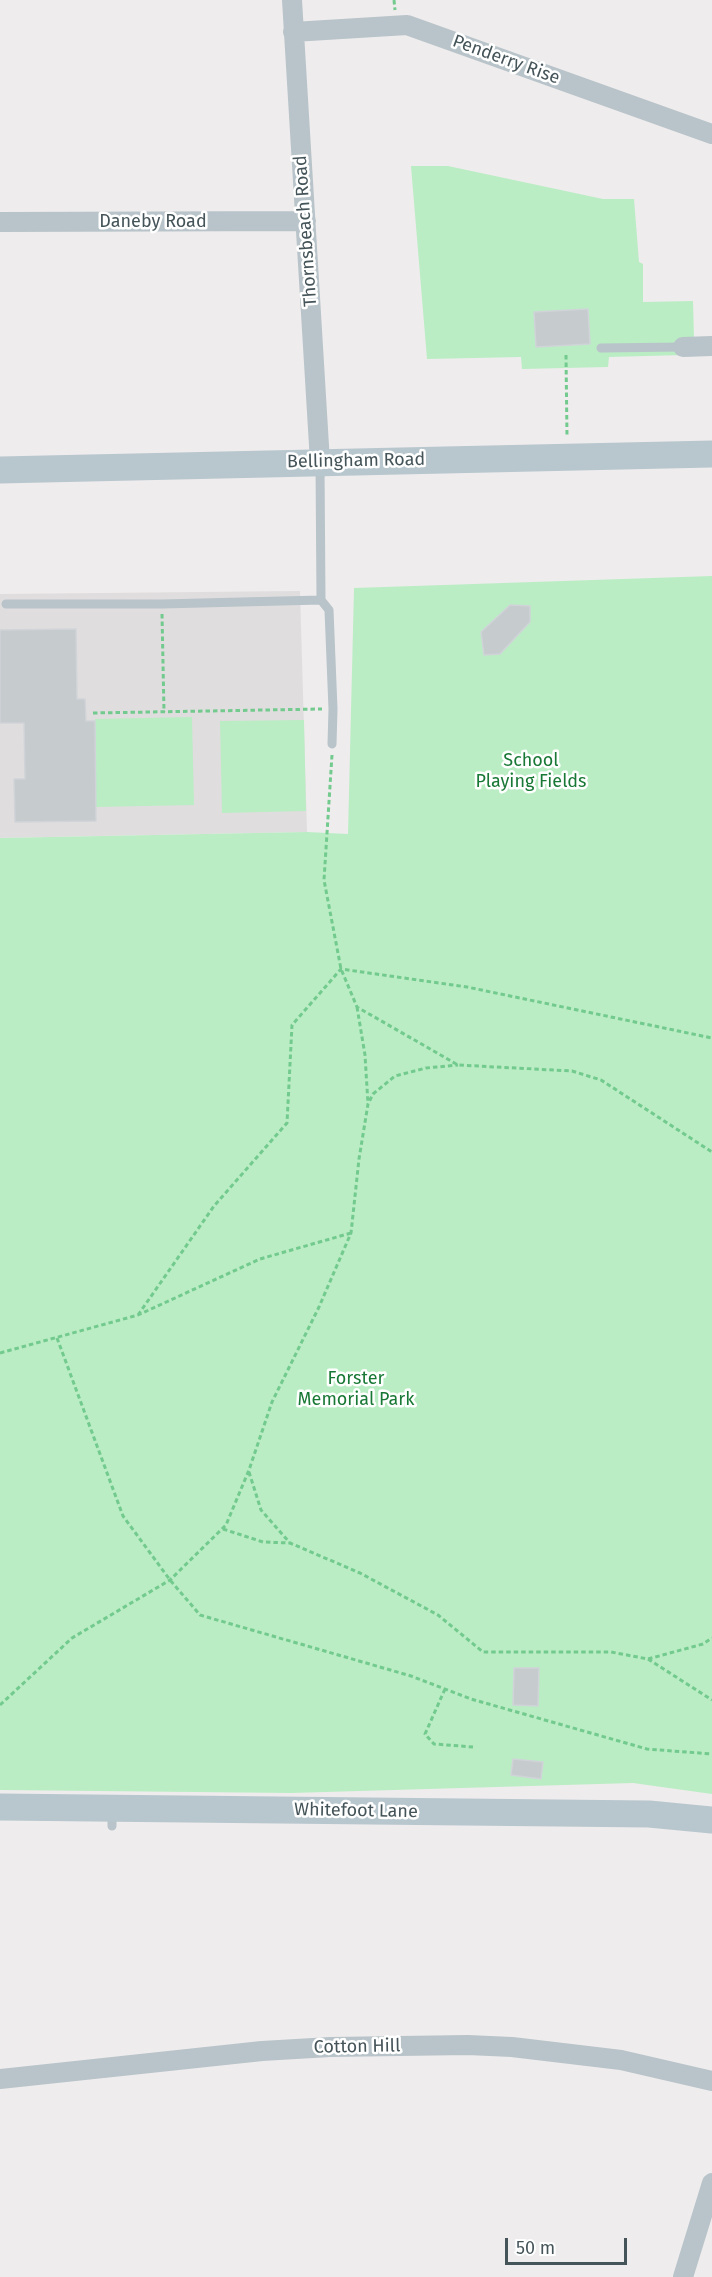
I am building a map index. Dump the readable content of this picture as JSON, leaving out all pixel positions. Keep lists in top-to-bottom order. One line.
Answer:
{"streets":{"street":["Penderry Rise","Daneby Road","Thornsbeach Road","Bellingham Road","Whitefoot Lane","Cotton Hill"]},"crossings":[["Penderry Rise","Thornsbeach Road"],["Daneby Road","Thornsbeach Road"],["Thornsbeach Road","Bellingham Road"]],"parks":["School Playing Fields","Forster Memorial Park"],"scale_bar":"50 m"}
